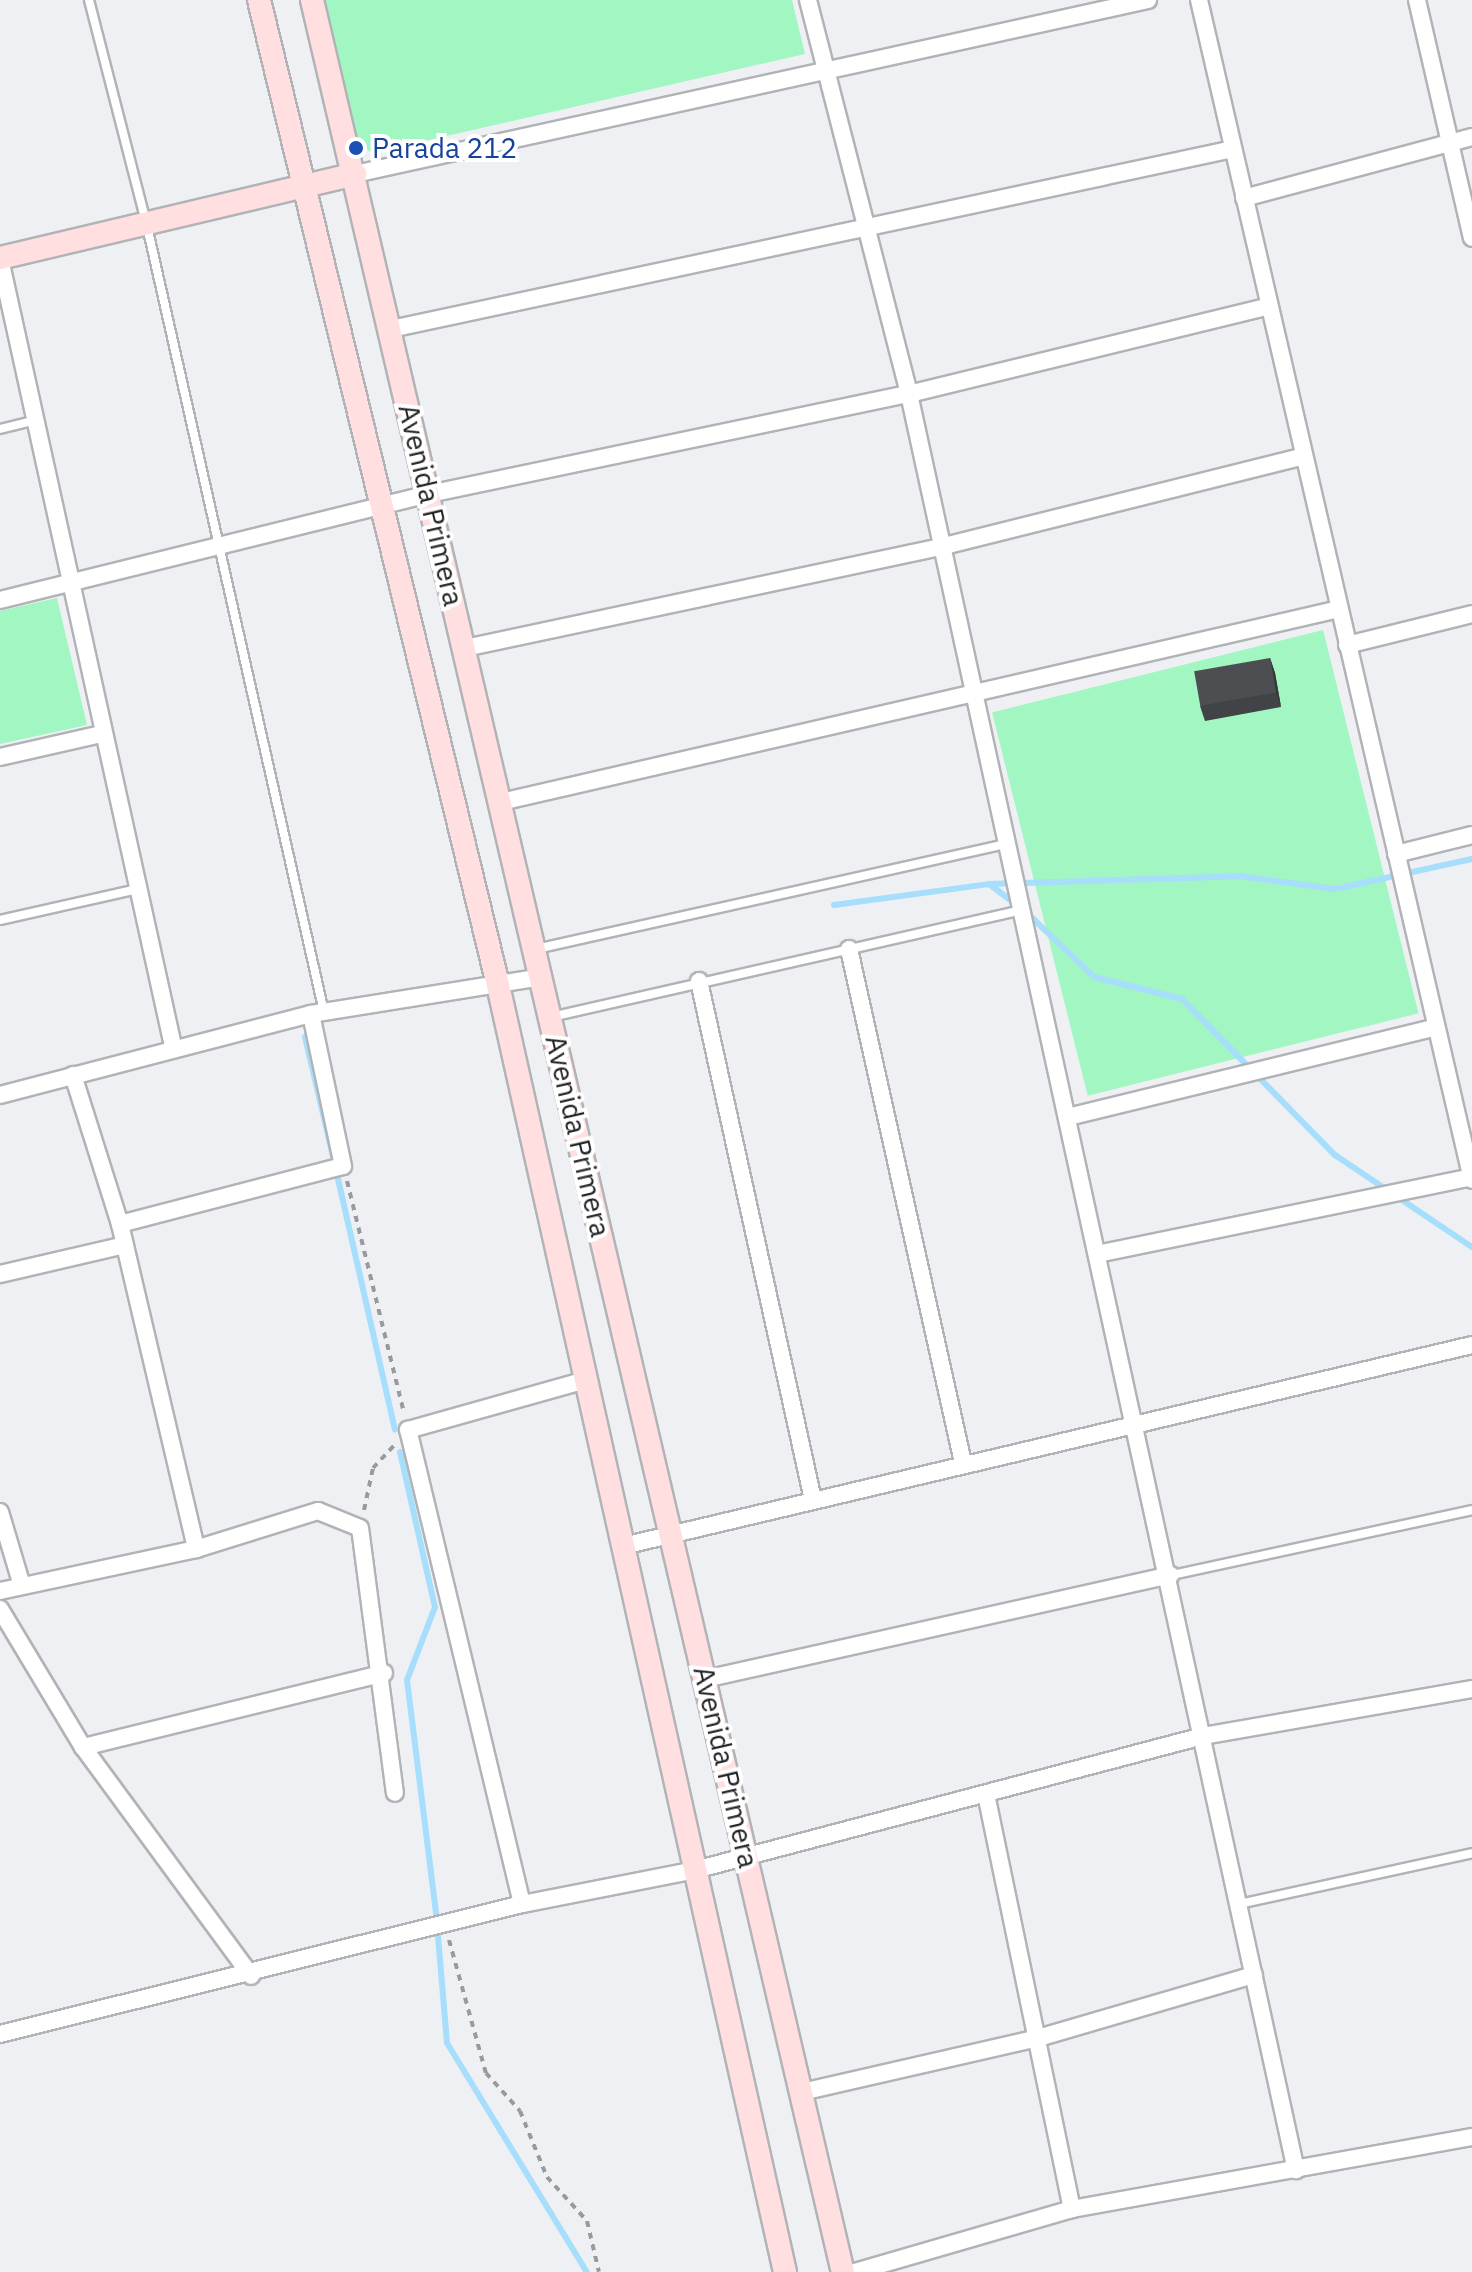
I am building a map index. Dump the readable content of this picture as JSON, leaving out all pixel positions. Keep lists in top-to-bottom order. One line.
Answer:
{"streets":{"main road":["Avenida Primera"]},"places":["Parada 212"]}
